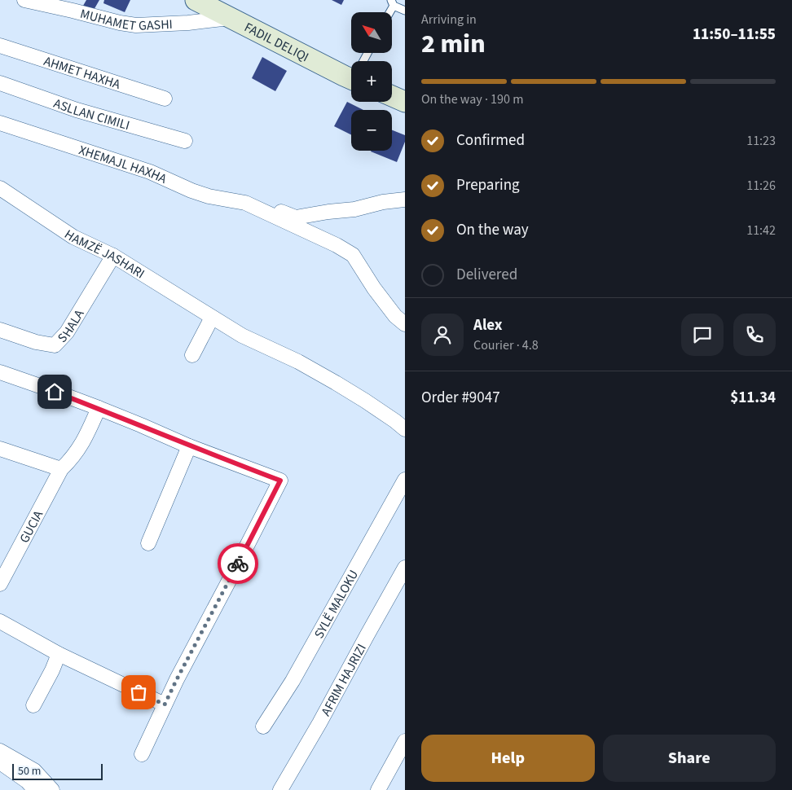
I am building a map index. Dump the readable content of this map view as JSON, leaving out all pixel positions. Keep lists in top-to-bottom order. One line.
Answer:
{"streets":{"street":["MUHAMET GASHI","FADIL DELIQI","AHMET HAXHA","ASLLAN CIMILI","XHEMAJL HAXHA","HAMZË JASHARI","SHALA","GUCIA","SYLË MALOKU","AFRIM HAJRIZI"]},"crossings":[["MUHAMET GASHI","FADIL DELIQI"],["HAMZË JASHARI","SHALA"]],"scale_bar":"50 m","north":"top left","page":{"heading":["2 min","Arriving in","11:50–11:55"],"panel":["Alex","Courier · 4.8","Order #9047","$11.34"],"map_buttons":["+","−"],"bar":"On the way · 190 m","list":[["Confirmed","11:23"],["Preparing","11:26"],["On the way","11:42"],"Delivered"],"buttons":["Help","Share"],"scale":"50 m"}}
